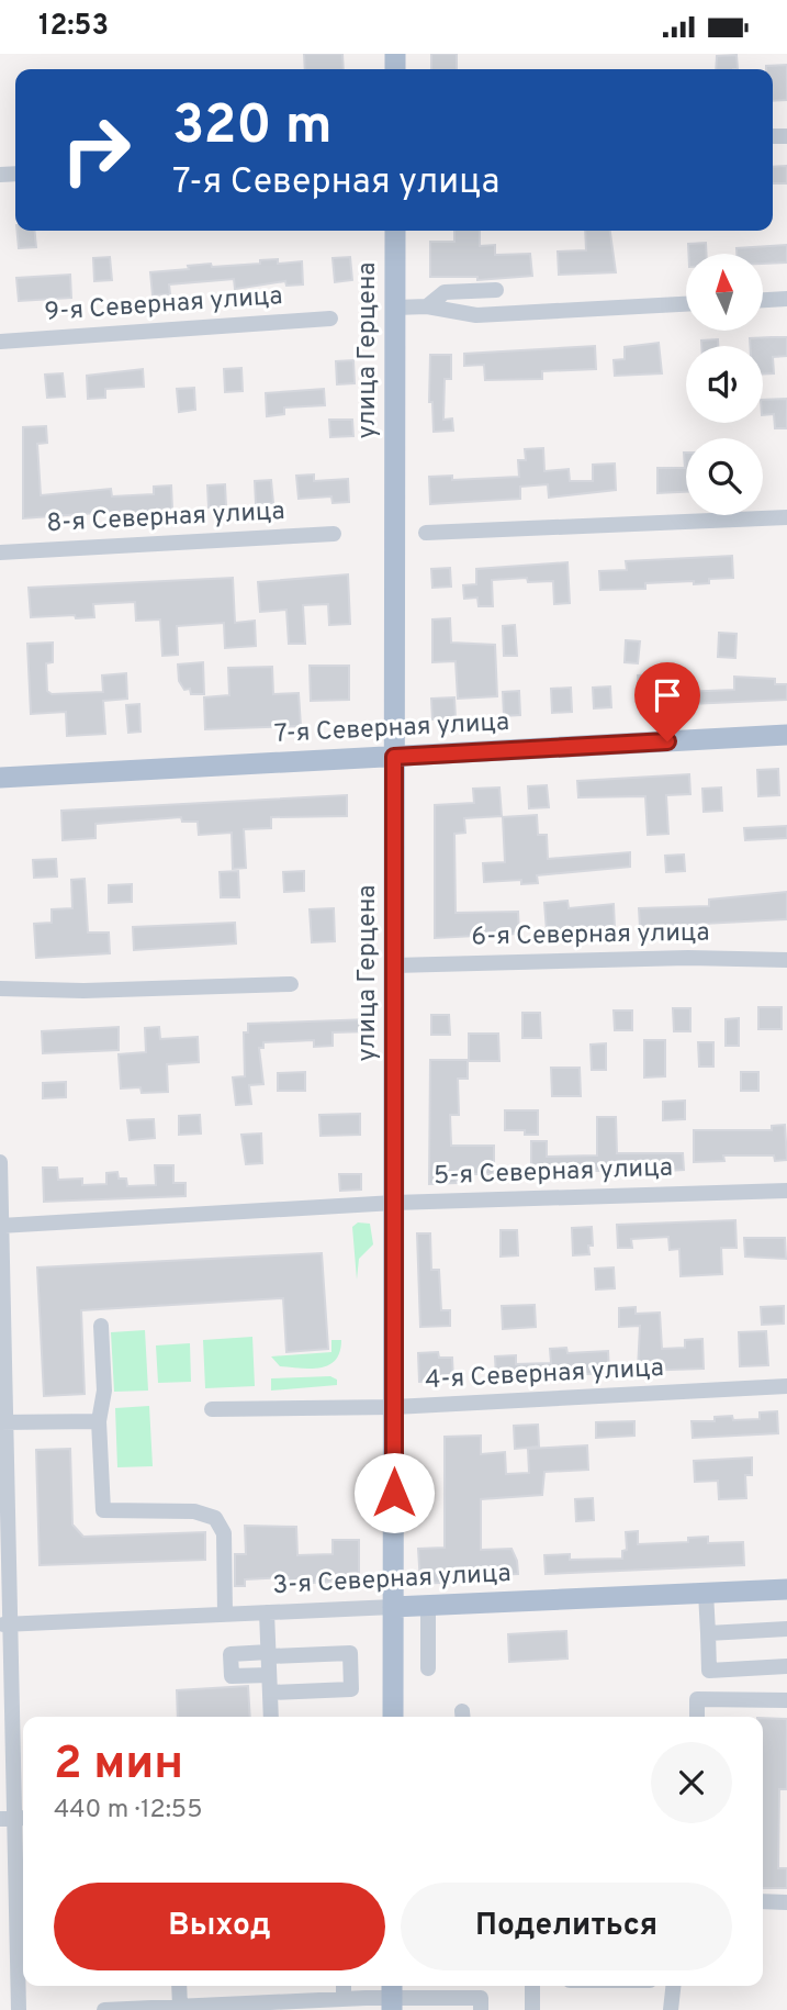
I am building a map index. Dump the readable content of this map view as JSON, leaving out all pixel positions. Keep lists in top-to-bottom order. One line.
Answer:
{"streets":{"main road":["улица Герцена","7-я Северная улица","3-я Северная улица"],"street":["9-я Северная улица","8-я Северная улица","6-я Северная улица","5-я Северная улица","4-я Северная улица"]},"crossings":[["улица Герцена","7-я Северная улица"],["улица Герцена","6-я Северная улица"],["улица Герцена","5-я Северная улица"],["улица Герцена","4-я Северная улица"],["улица Герцена","3-я Северная улица"]],"north":"top","page":{"status":"12:53","turn":["320 m","7-я Северная улица"],"heading":["2 мин","440 m · 12:55"],"buttons":["Выход","Поделиться"]}}
